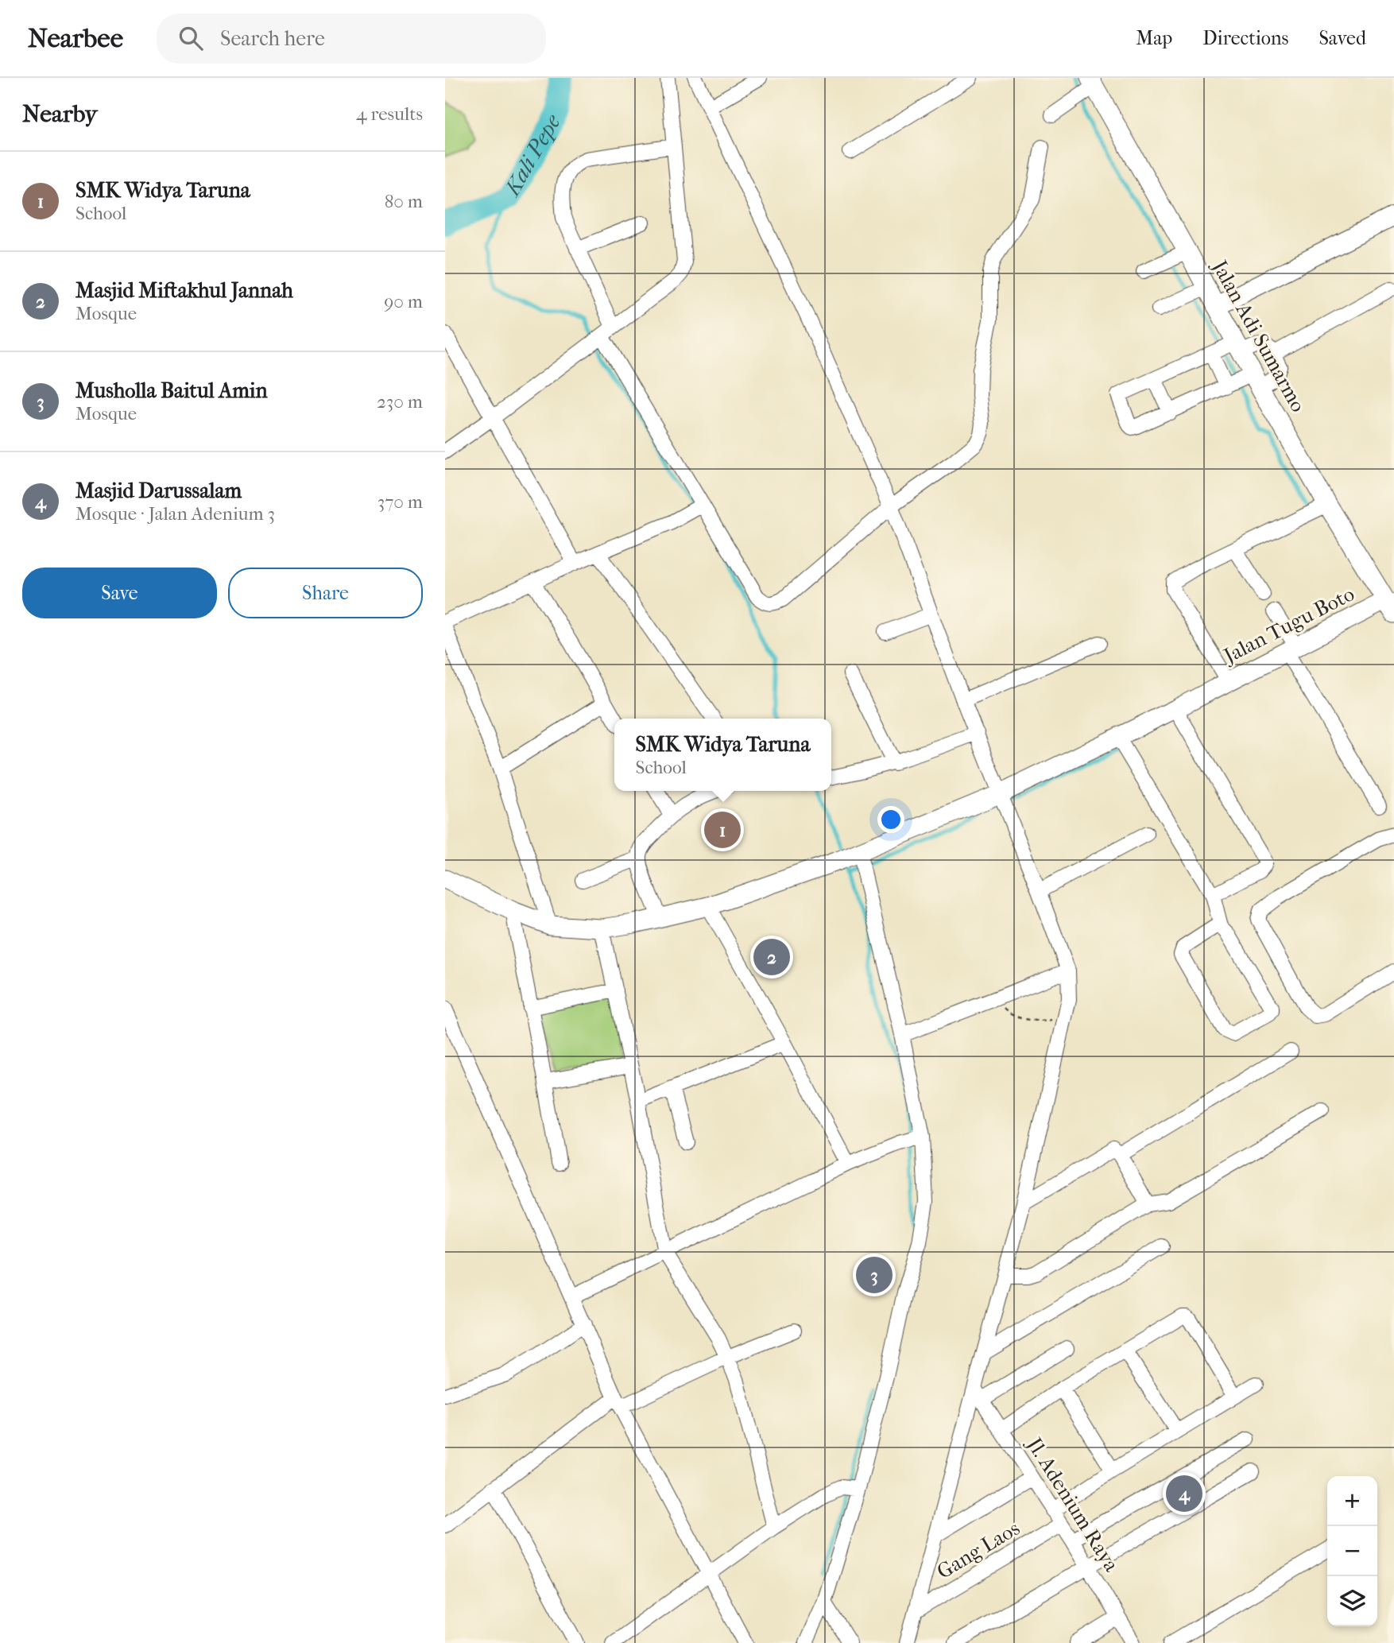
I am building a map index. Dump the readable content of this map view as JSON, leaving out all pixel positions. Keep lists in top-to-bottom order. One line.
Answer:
{"streets":{"main road":["Jalan Adi Sumarmo","Jalan Tugu Boto"],"street":["Jl. Adenium Raya","Gang Laos"]},"crossings":[["Jalan Adi Sumarmo","Jalan Tugu Boto"],["Jl. Adenium Raya","Gang Laos"]],"water":["Kali Pepe"],"page":{"header":"Nearbee","search":"Search here","nav":["Map","Directions","Saved"],"heading":["Nearby","4 results"],"list":[{"mark":"1","name":"SMK Widya Taruna","note":"School","value":"80 m"},{"mark":"2","name":"Masjid Miftakhul Jannah","note":"Mosque","value":"90 m"},{"mark":"3","name":"Musholla Baitul Amin","note":"Mosque","value":"230 m"},{"mark":"4","name":"Masjid Darussalam","note":"Mosque · Jalan Adenium 3","value":"370 m"}],"buttons":["Save","Share"],"popup":["SMK Widya Taruna","School"],"pins":["1","2","3","4"],"map_buttons":["+","−"]}}
